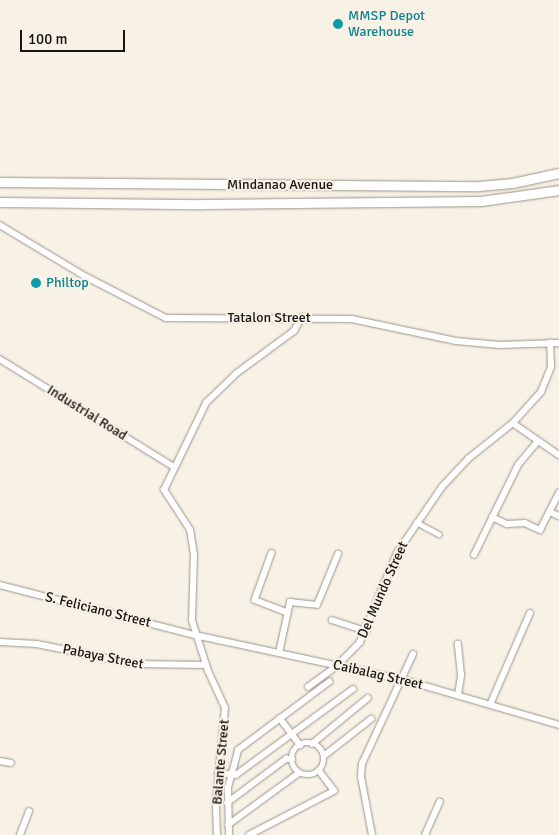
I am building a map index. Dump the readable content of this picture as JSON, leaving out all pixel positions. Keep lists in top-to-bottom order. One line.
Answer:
{"streets":{"main road":["Mindanao Avenue"],"street":["Tatalon Street","Industrial Road","Del Mundo Street","S. Feliciano Street","Pabaya Street","Caibalag Street","Balante Street"]},"crossings":[["Tatalon Street","Del Mundo Street"],["Del Mundo Street","Caibalag Street"],["S. Feliciano Street","Caibalag Street"],["S. Feliciano Street","Balante Street"],["Pabaya Street","Balante Street"],["Caibalag Street","Balante Street"]],"places":["MMSP Depot Warehouse","Philtop"],"scale_bar":"100 m"}
